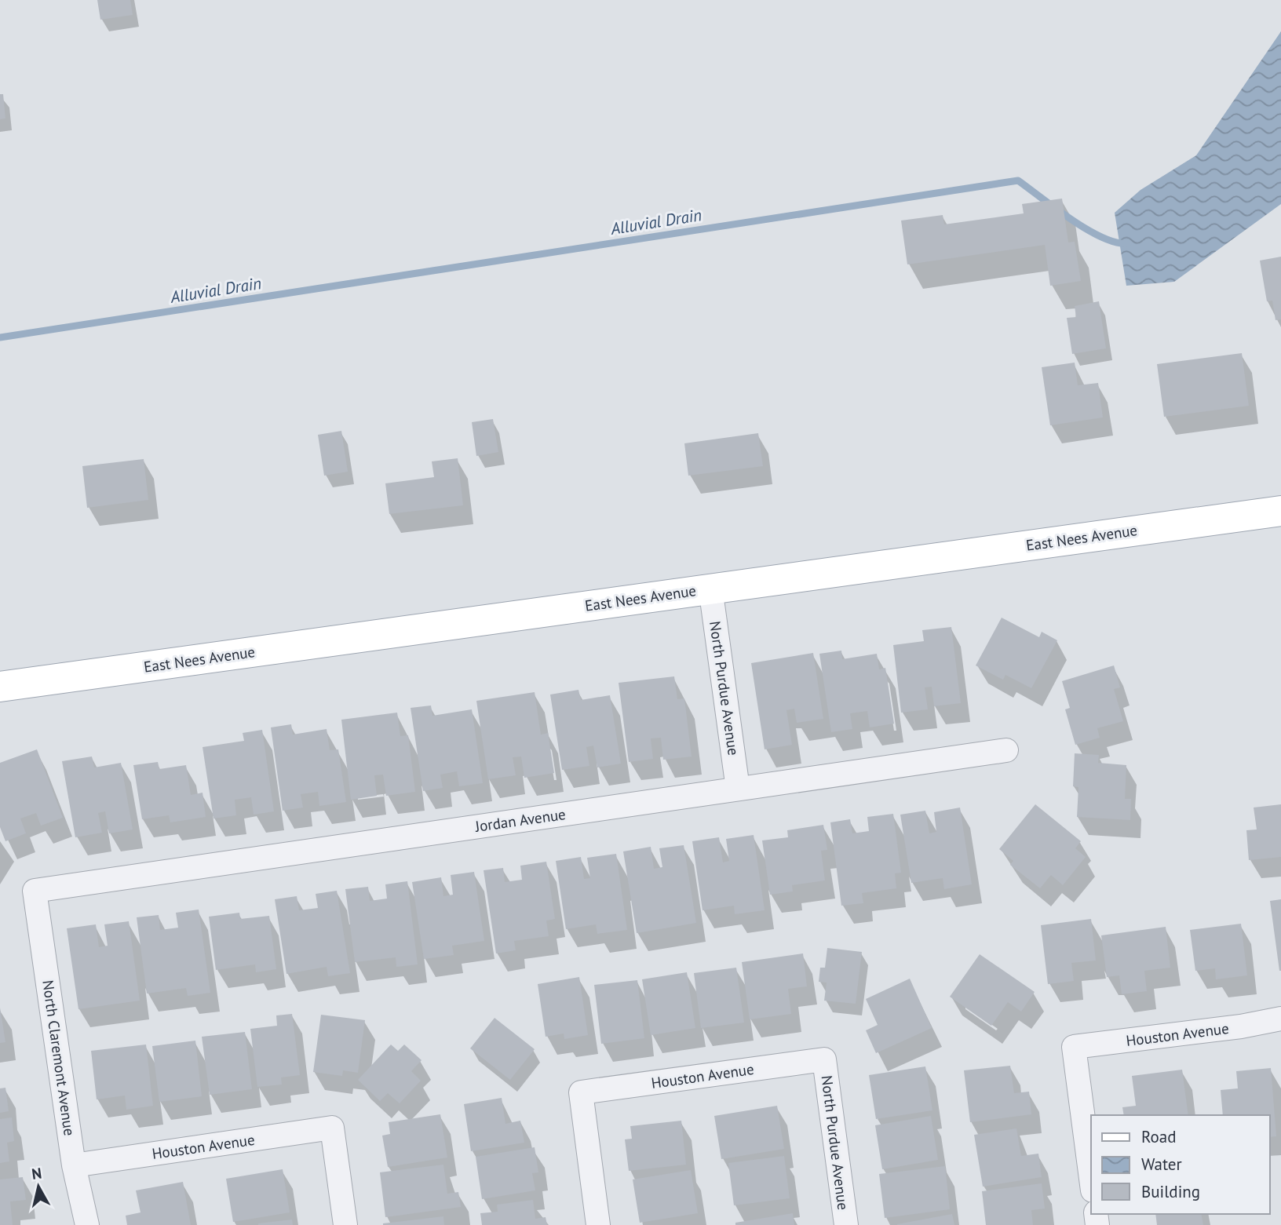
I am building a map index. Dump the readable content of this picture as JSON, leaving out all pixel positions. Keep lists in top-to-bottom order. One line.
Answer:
{"streets":{"main road":["East Nees Avenue"],"street":["North Purdue Avenue","Jordan Avenue","Houston Avenue","North Claremont Avenue"]},"crossings":[["East Nees Avenue","North Purdue Avenue"],["North Purdue Avenue","Jordan Avenue"],["North Purdue Avenue","Houston Avenue"],["Jordan Avenue","North Claremont Avenue"],["Houston Avenue","North Claremont Avenue"]],"water":["Alluvial Drain"],"legend":["Road","Water","Building"],"north":"top"}
